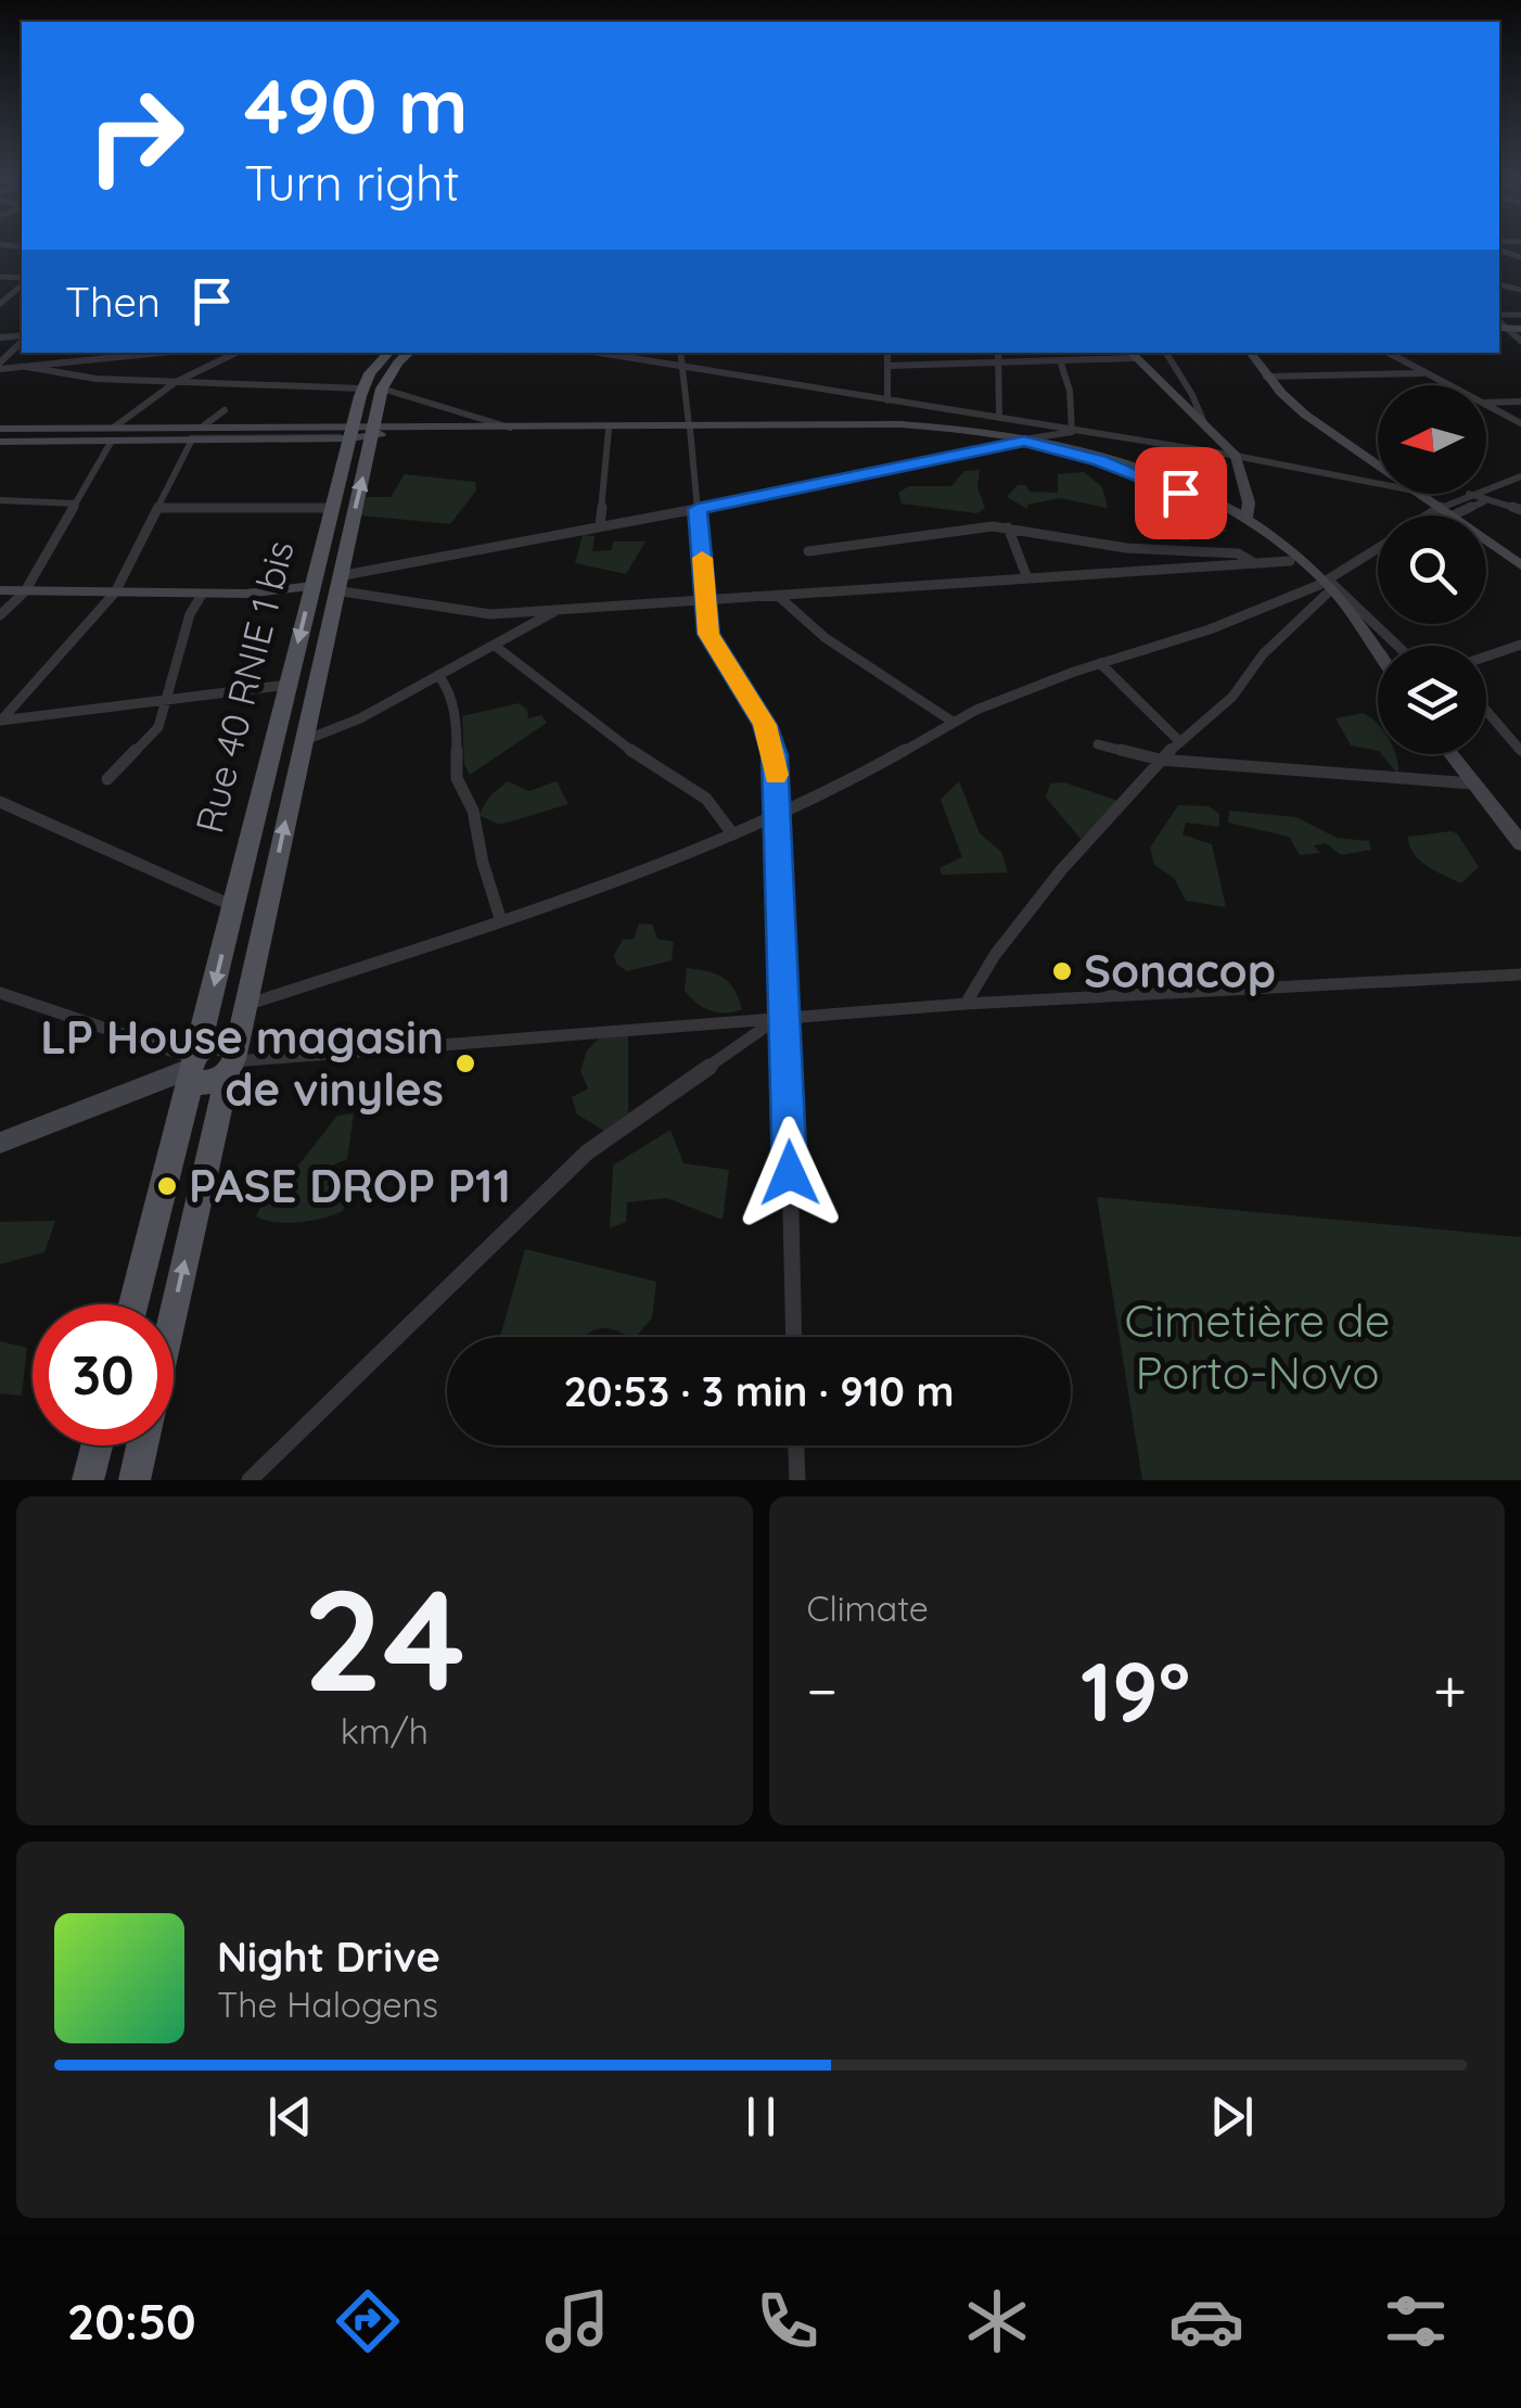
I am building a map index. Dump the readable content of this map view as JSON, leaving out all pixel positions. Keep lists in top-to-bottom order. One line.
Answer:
{"streets":{"main road":["Rue 40 RNIE 1 bis"]},"parks":["Cimetière de Porto-Novo"],"places":["Sonacop","LP House magasin de vinyles","PASE DROP P11"],"north":"left","page":{"turn":["490 m","Turn right"],"then":"Then","limit":"30","trip":"20:53 · 3 min · 910 m","tile":[["24","km/h"],"Climate"],"heat":["−","19°","+"],"song":["Night Drive","The Halogens"],"tabs":"20:50"}}
